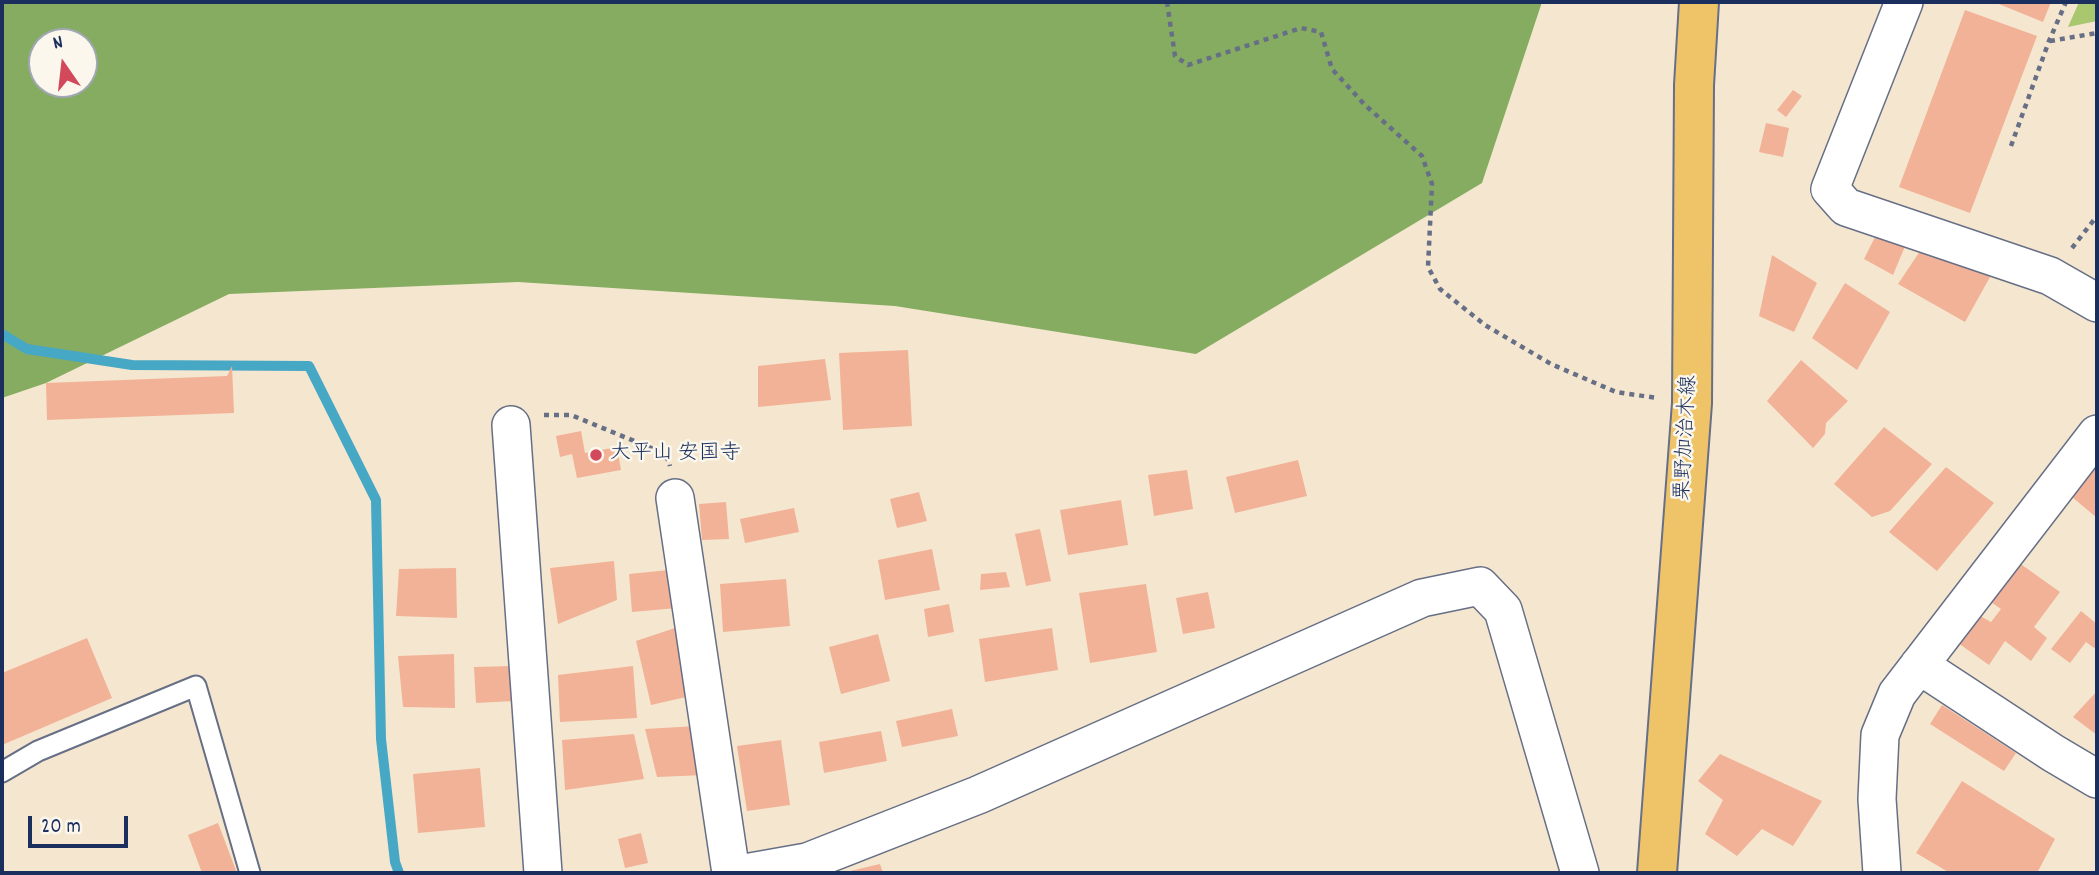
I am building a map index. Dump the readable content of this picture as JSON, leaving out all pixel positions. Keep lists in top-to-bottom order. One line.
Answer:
{"streets":{"main road":["栗野加治木線"]},"places":["大平山 安国寺"],"scale_bar":"20 m","north":"top"}
